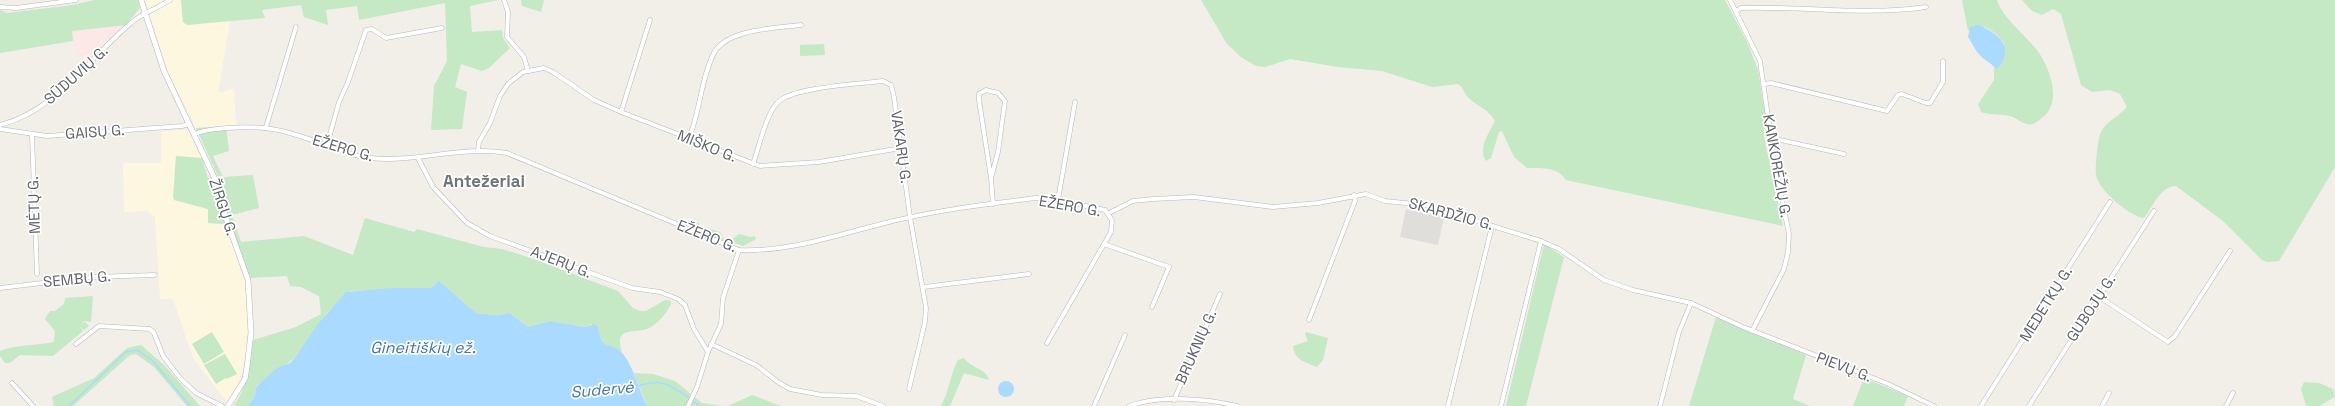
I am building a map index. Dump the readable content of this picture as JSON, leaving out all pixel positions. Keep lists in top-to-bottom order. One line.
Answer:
{"streets":{"street":["SŪDUVIŲ G.","GAISŲ G.","MIŠKO G.","VAKARŲ G.","EŽERO G.","KANKORĖŽIŲ G.","MĖTŲ G.","ŽIRGŲ G.","SKARDŽIO G.","AJERŲ G.","SEMBŲ G.","MEDETKŲ G.","GUBOJŲ G.","BRUKNIŲ G.","PIEVŲ G."]},"crossings":[["SŪDUVIŲ G.","ŽIRGŲ G."],["GAISŲ G.","MĖTŲ G."],["GAISŲ G.","ŽIRGŲ G."],["MIŠKO G.","VAKARŲ G."],["MIŠKO G.","EŽERO G."],["VAKARŲ G.","EŽERO G."],["EŽERO G.","ŽIRGŲ G."],["EŽERO G.","SKARDŽIO G."],["EŽERO G.","AJERŲ G."],["KANKORĖŽIŲ G.","SKARDŽIO G."],["KANKORĖŽIŲ G.","PIEVŲ G."],["SKARDŽIO G.","PIEVŲ G."]],"districts":["Antežeriai"],"water":["Gineitiškių ež.","Sudervė"]}
